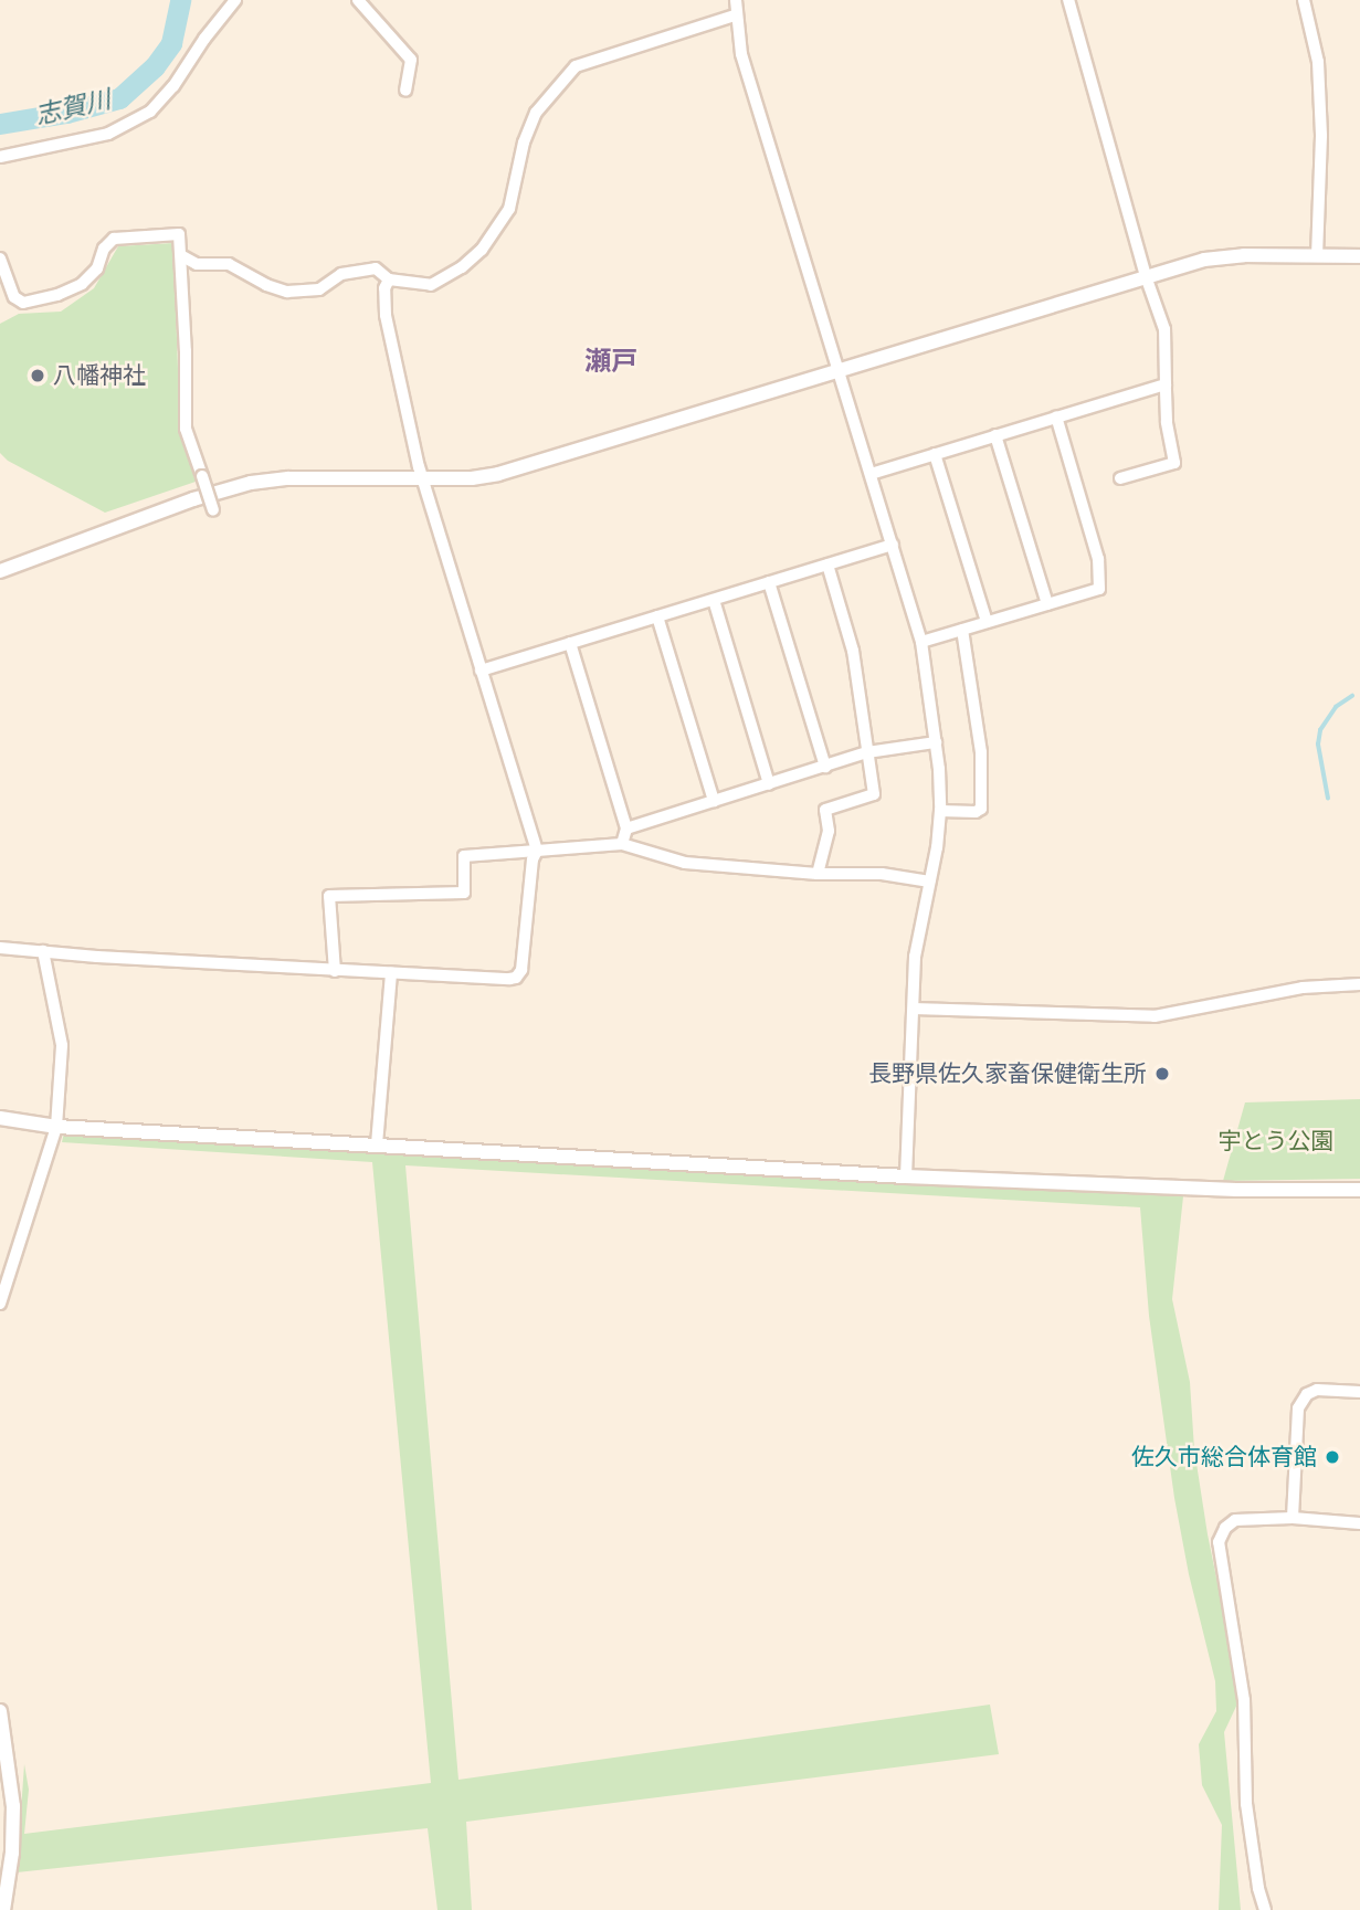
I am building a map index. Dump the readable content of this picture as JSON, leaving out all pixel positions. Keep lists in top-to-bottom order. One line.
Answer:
{"districts":["瀬戸"],"water":["志賀川"],"parks":["宇とう公園"],"places":["八幡神社","長野県佐久家畜保健衛生所","佐久市総合体育館"]}
